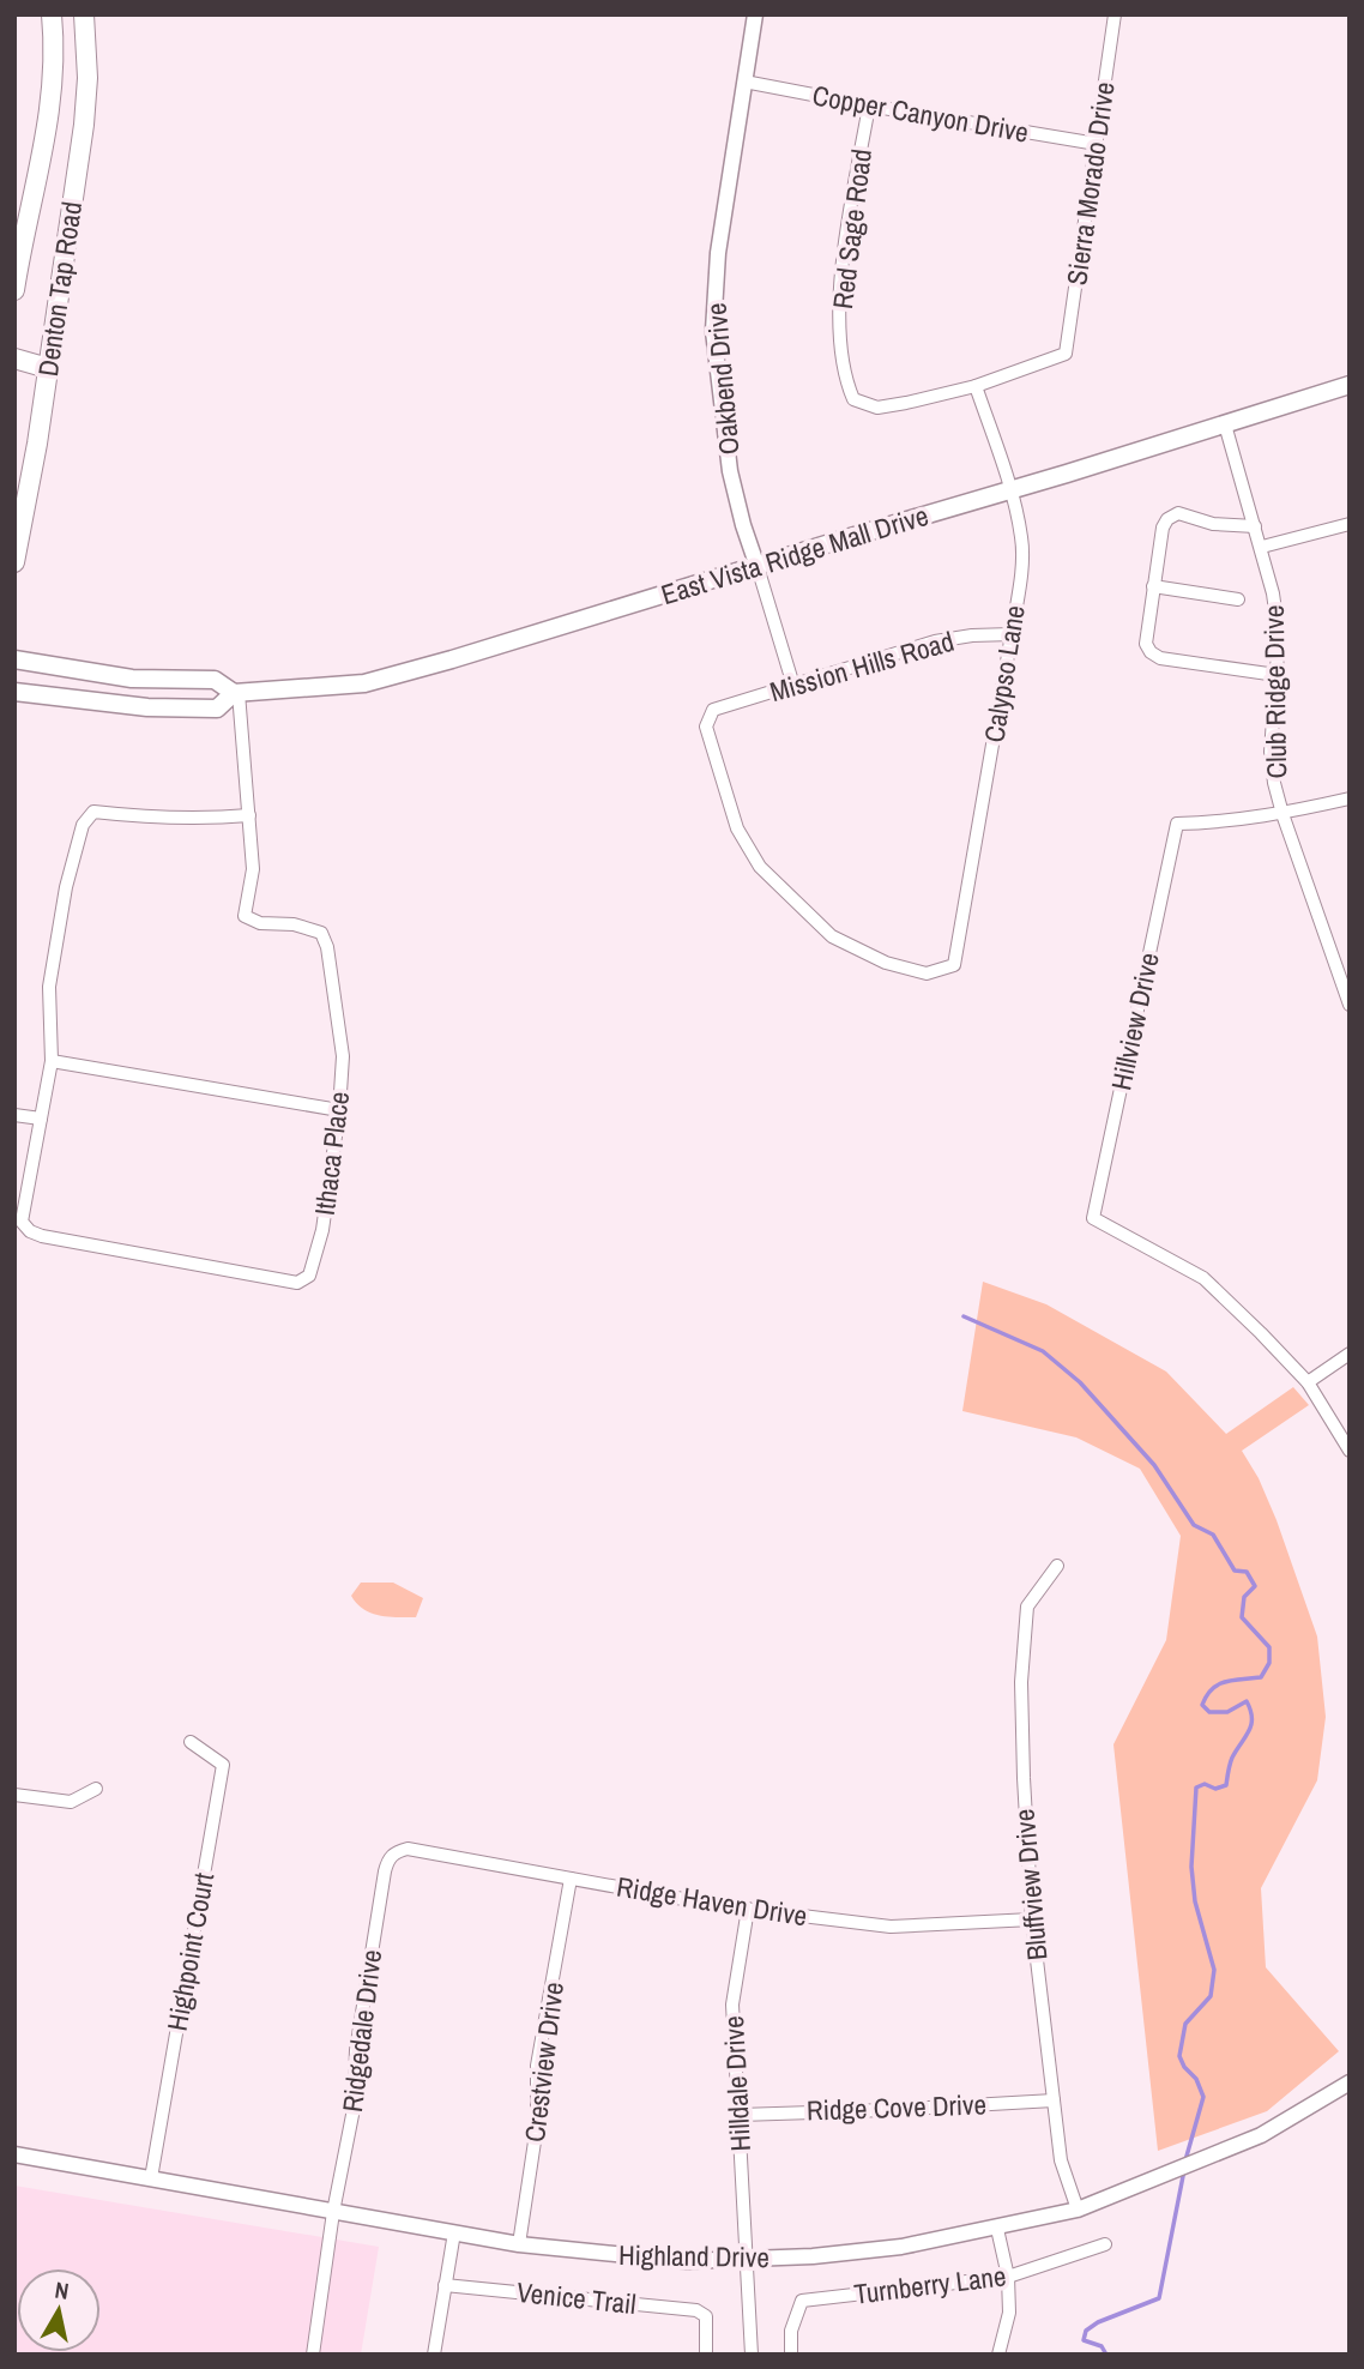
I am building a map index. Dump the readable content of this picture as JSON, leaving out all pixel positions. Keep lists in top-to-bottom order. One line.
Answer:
{"streets":{"main road":["Denton Tap Road","East Vista Ridge Mall Drive"],"street":["Copper Canyon Drive","Sierra Morado Drive","Red Sage Road","Oakbend Drive","Mission Hills Road","Calypso Lane","Club Ridge Drive","Hillview Drive","Ithaca Place","Bluffview Drive","Ridge Haven Drive","Highpoint Court","Ridgedale Drive","Crestview Drive","Hilldale Drive","Ridge Cove Drive","Highland Drive","Turnberry Lane","Venice Trail"]},"crossings":[["Copper Canyon Drive","Sierra Morado Drive"],["Copper Canyon Drive","Red Sage Road"],["Copper Canyon Drive","Oakbend Drive"],["Sierra Morado Drive","Red Sage Road"],["Sierra Morado Drive","Calypso Lane"],["Red Sage Road","Calypso Lane"],["Oakbend Drive","East Vista Ridge Mall Drive"],["Oakbend Drive","Mission Hills Road"],["East Vista Ridge Mall Drive","Calypso Lane"],["East Vista Ridge Mall Drive","Club Ridge Drive"],["East Vista Ridge Mall Drive","Ithaca Place"],["Mission Hills Road","Calypso Lane"],["Club Ridge Drive","Hillview Drive"],["Bluffview Drive","Ridge Haven Drive"],["Bluffview Drive","Ridge Cove Drive"],["Bluffview Drive","Highland Drive"],["Ridge Haven Drive","Ridgedale Drive"],["Ridge Haven Drive","Crestview Drive"],["Ridge Haven Drive","Hilldale Drive"],["Highpoint Court","Highland Drive"],["Ridgedale Drive","Highland Drive"],["Crestview Drive","Highland Drive"],["Hilldale Drive","Ridge Cove Drive"],["Hilldale Drive","Highland Drive"]],"north":"top"}
